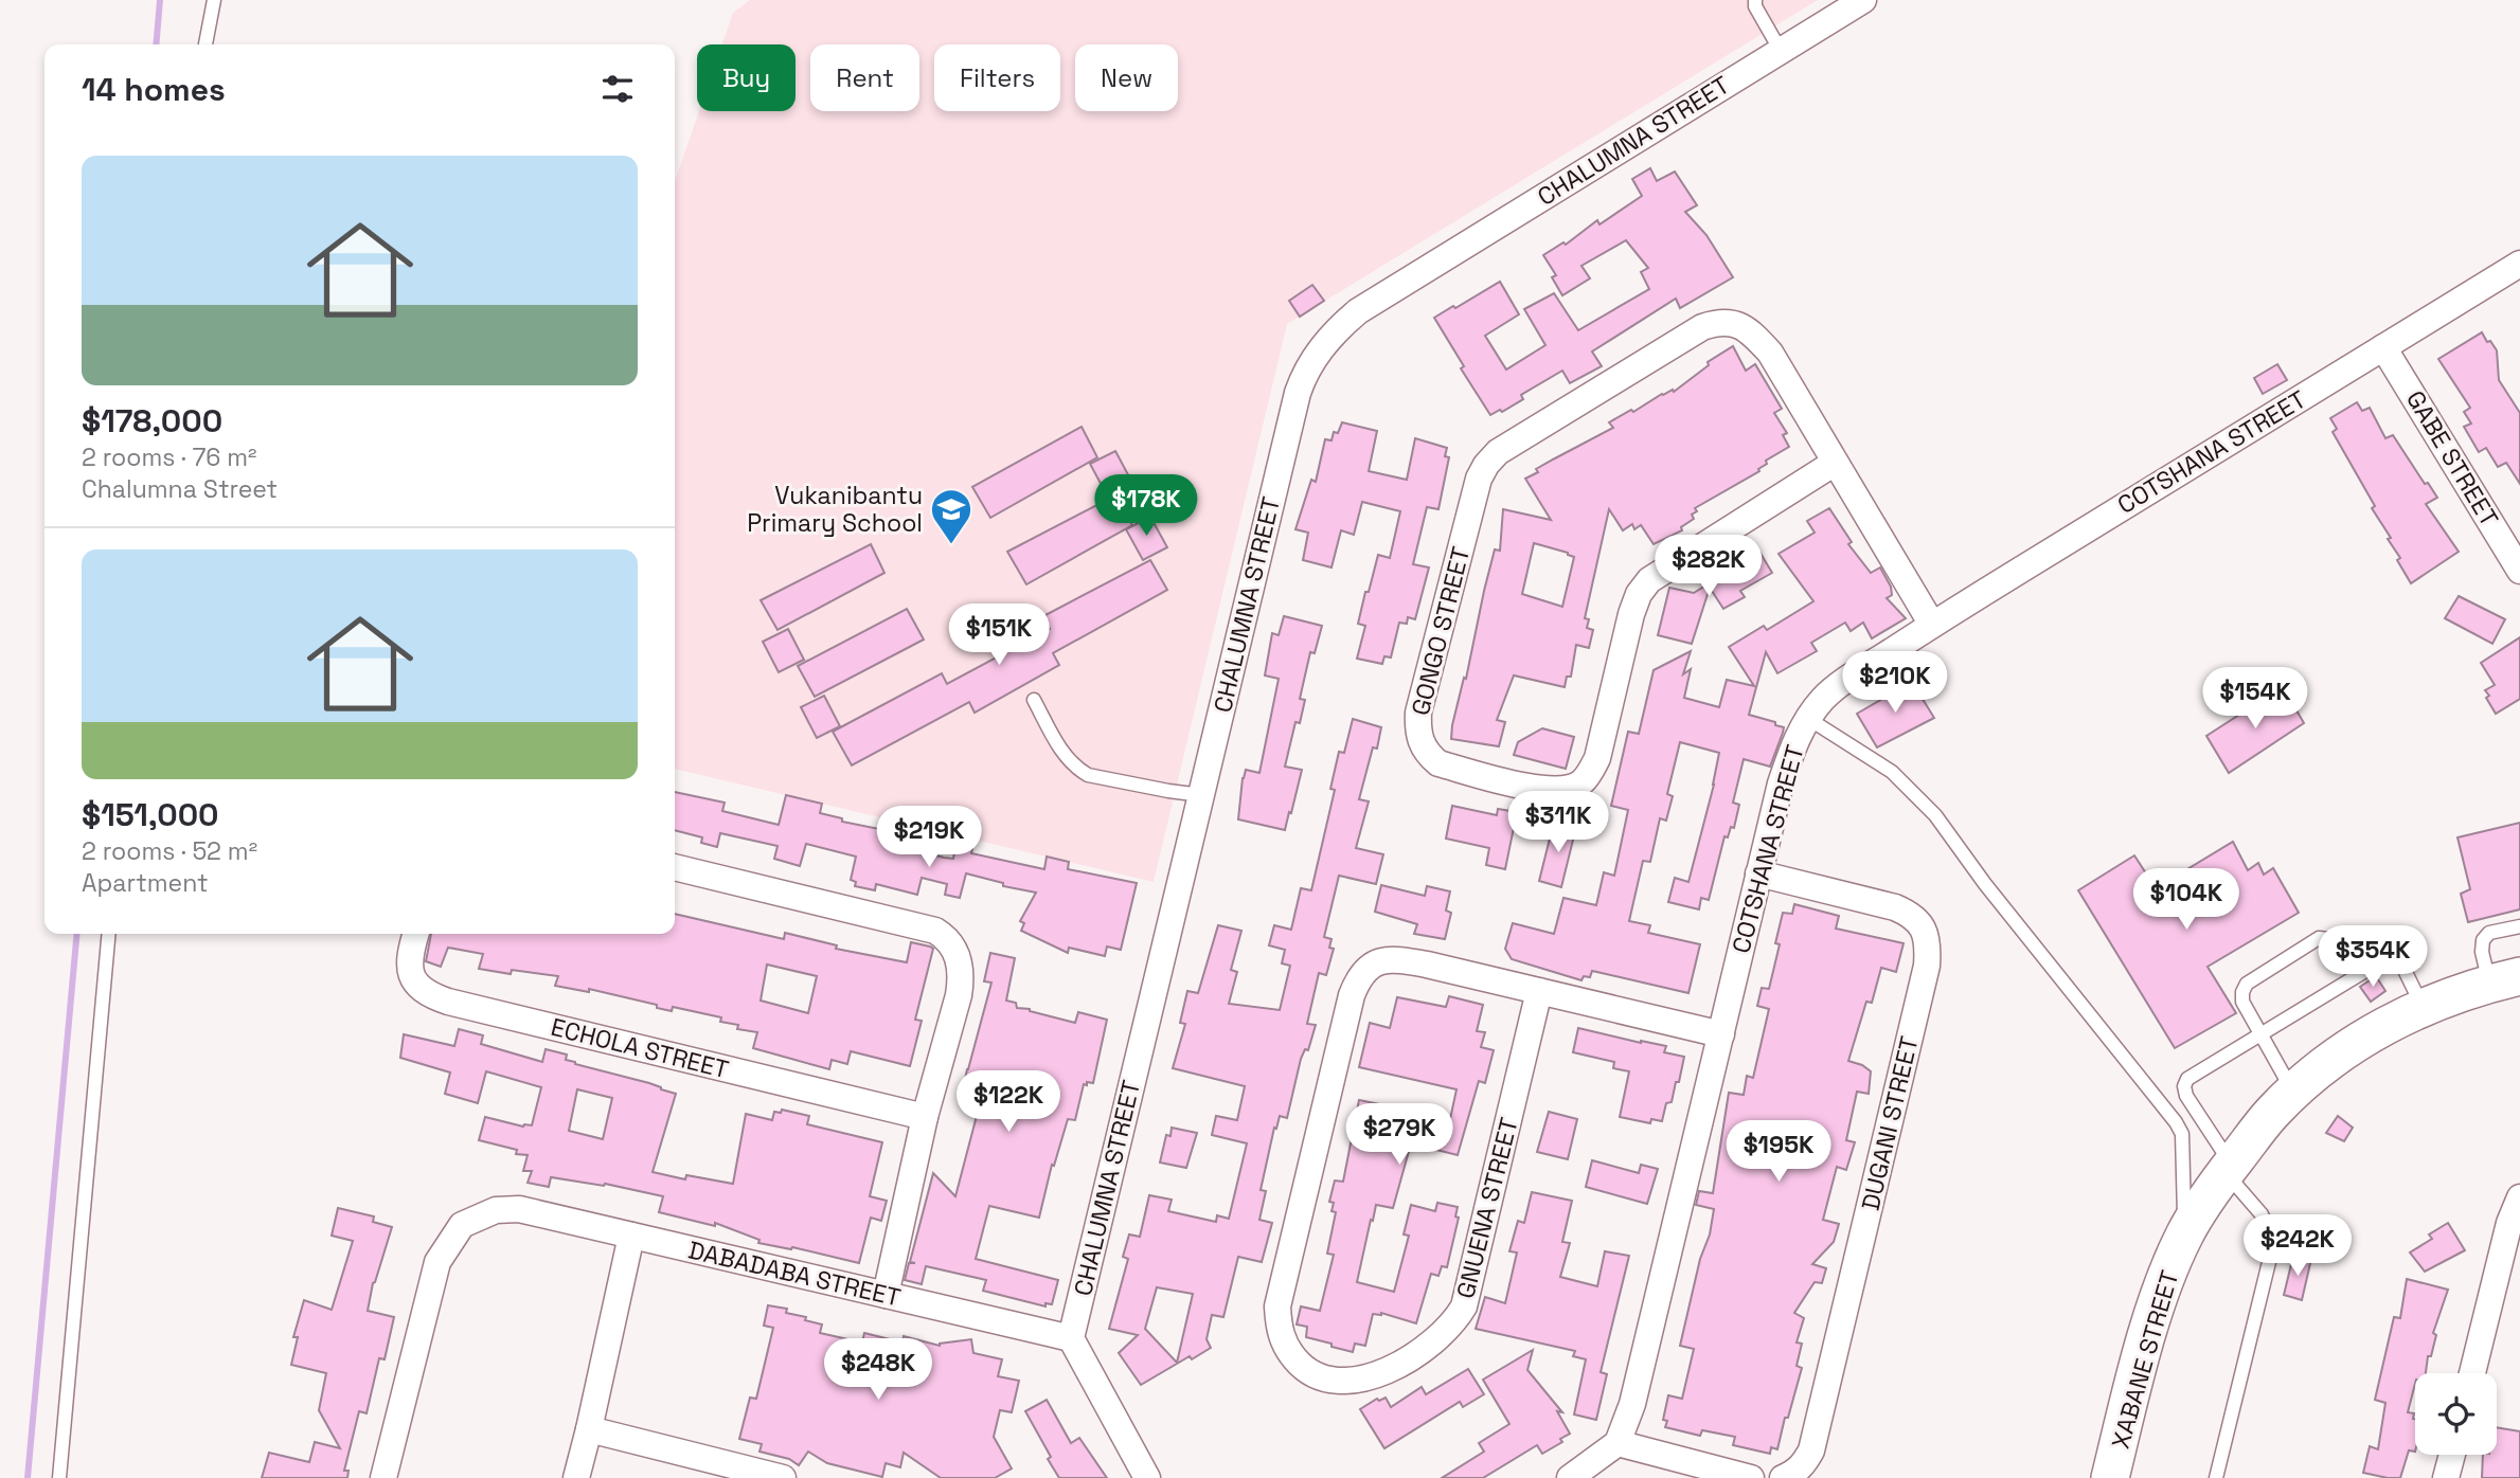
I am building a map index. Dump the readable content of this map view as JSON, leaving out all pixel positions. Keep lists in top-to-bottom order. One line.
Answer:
{"streets":{"street":["CHALUMNA STREET","COTSHANA STREET","GABE STREET","GONGO STREET","ECHOLA STREET","DUGANI STREET","GNUENA STREET","DABADABA STREET","XABANE STREET"]},"crossings":[["CHALUMNA STREET","DABADABA STREET"],["COTSHANA STREET","GABE STREET"],["COTSHANA STREET","GONGO STREET"],["COTSHANA STREET","DUGANI STREET"],["COTSHANA STREET","GNUENA STREET"]],"places":{"school or university":["Vukanibantu Primary School"]},"page":{"chip":["Buy","Rent","Filters","New"],"heading":"14 homes","list":[{"name":"$178,000","note":"2 rooms · 76 m² · Chalumna Street"},{"name":"$151,000","note":"2 rooms · 52 m² · Apartment"}],"price":["$178K","$282K","$151K","$210K","$154K","$311K","$219K","$104K","$354K","$122K","$279K","$195K","$242K","$248K"]}}
